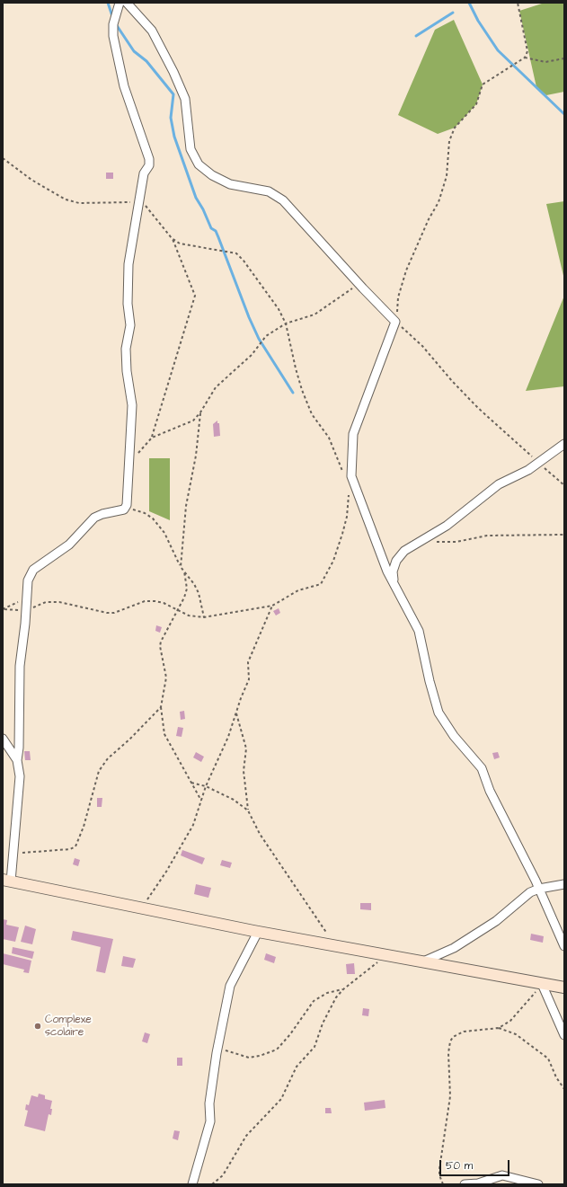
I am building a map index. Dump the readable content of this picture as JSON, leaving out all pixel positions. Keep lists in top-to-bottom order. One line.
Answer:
{"places":["Complexe scolaire"],"scale_bar":"50 m"}
